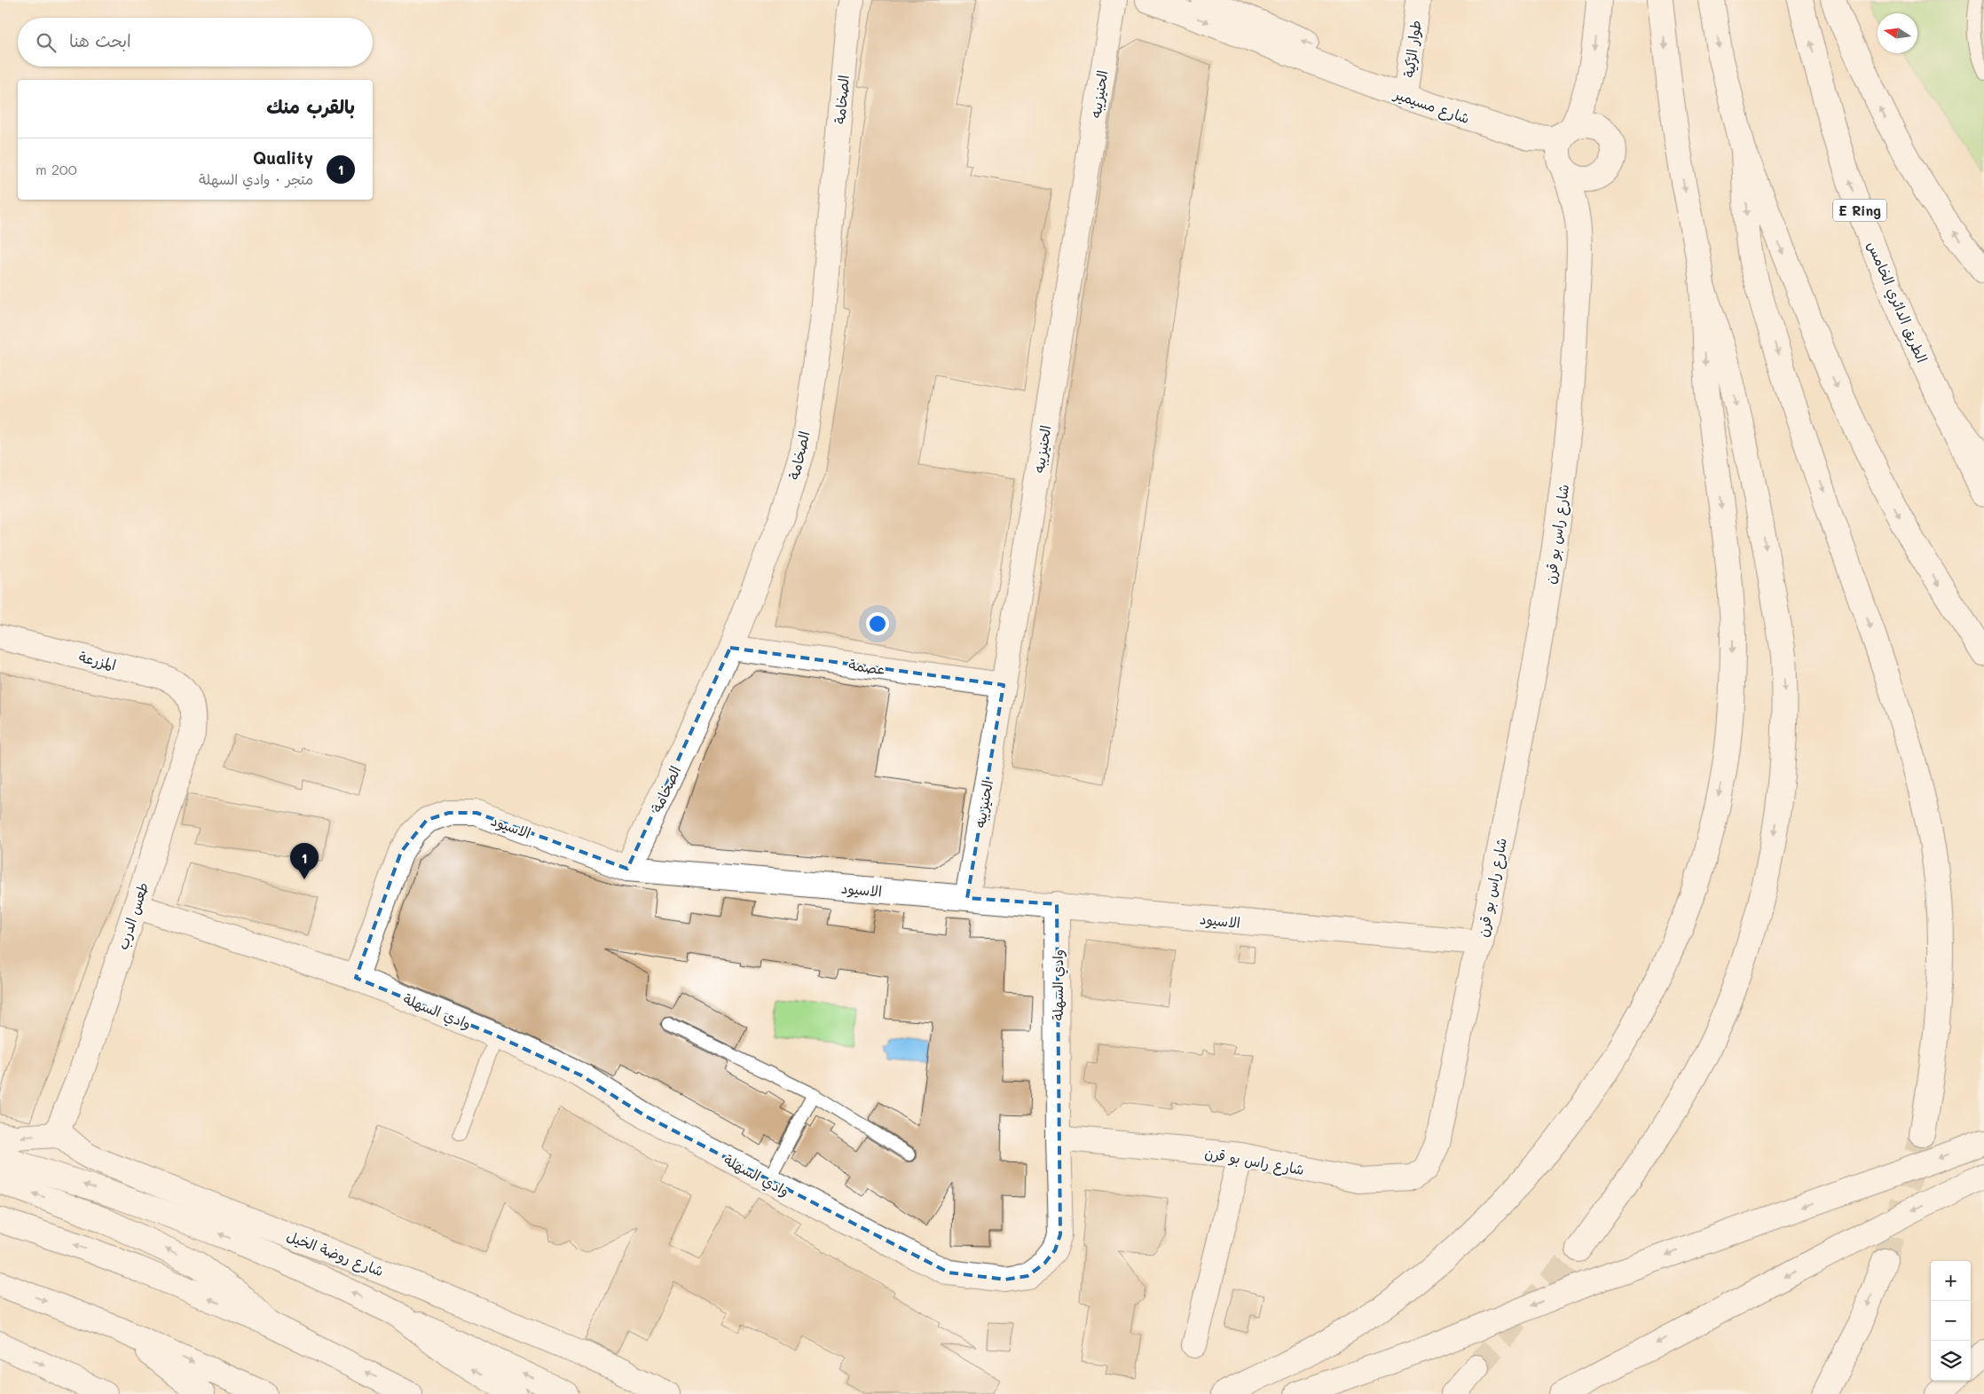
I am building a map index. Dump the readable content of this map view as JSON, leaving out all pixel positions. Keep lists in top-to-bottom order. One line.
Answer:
{"streets":{"main road":["طوار الرّكية","الحنيزيبه","الصخامة","شارع مسيمير","E Ring","الطريق الدائري الخامس","شارع راس بو قرن","المزرعة","عصمة","الاسيود","طعس الدرب","وادي السهلة","شارع روضة الخيل"]},"crossings":[["طوار الرّكية","شارع مسيمير"],["الحنيزيبه","عصمة"],["الحنيزيبه","الاسيود"],["الصخامة","عصمة"],["الصخامة","الاسيود"],["شارع مسيمير","شارع راس بو قرن"],["شارع راس بو قرن","الاسيود"],["شارع راس بو قرن","وادي السهلة"],["المزرعة","طعس الدرب"],["الاسيود","وادي السهلة"],["طعس الدرب","وادي السهلة"],["طعس الدرب","شارع روضة الخيل"]],"north":"left","page":{"search":"ابحث هنا","heading":"بالقرب منك","list":[{"mark":"1","name":"Quality","note":"متجر · وادي السهلة","value":"200 m"}],"pins":"1","map_buttons":["+","−"]}}
